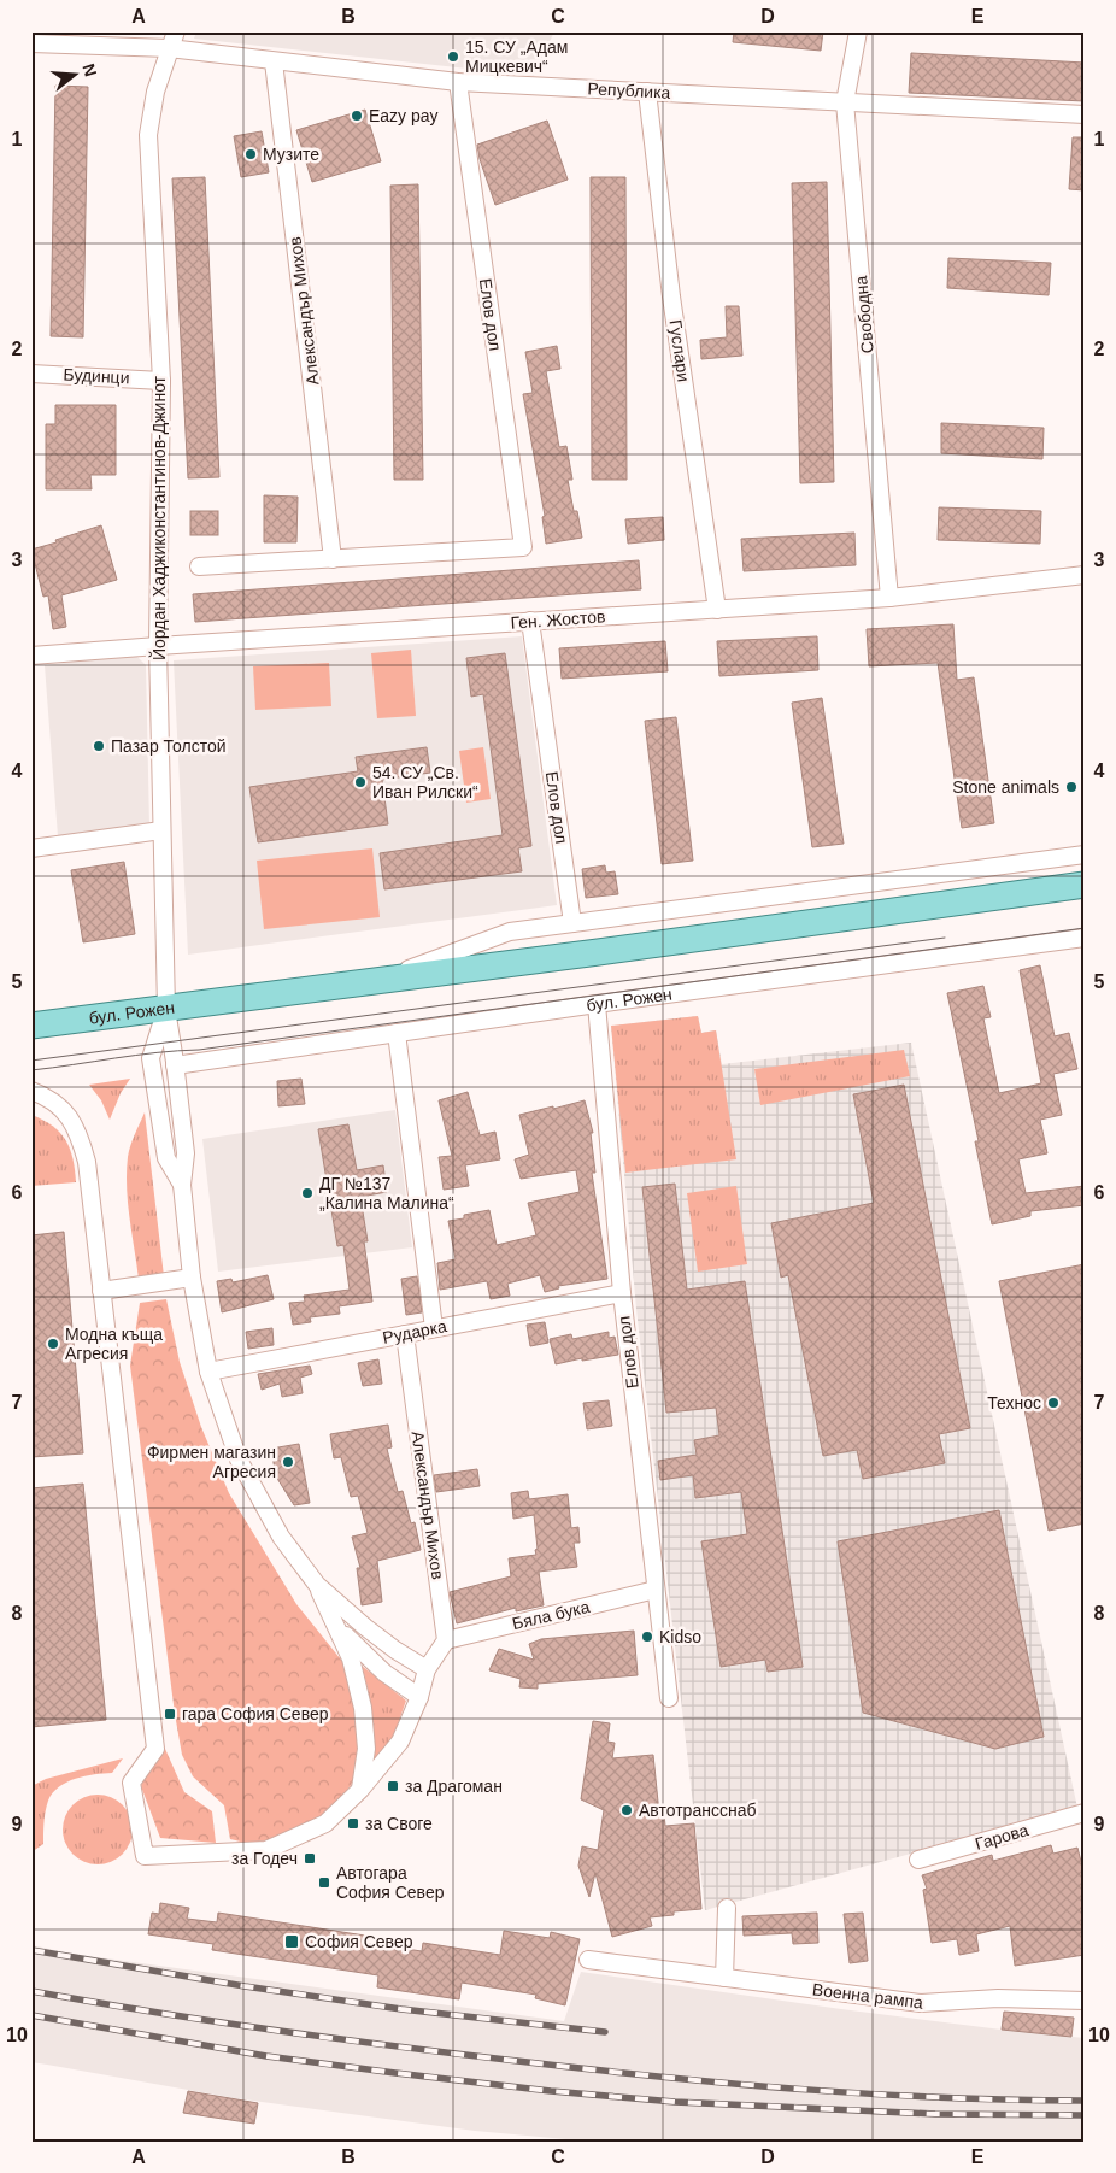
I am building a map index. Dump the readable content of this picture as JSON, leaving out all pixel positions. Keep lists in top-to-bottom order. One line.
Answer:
{"streets":{"main road":["бул. Рожен"],"street":["Република","Александър Михов","Елов дол","Свободна","Гуслари","Будинци","Йордан Хаджиконстантинов-Джинот","Ген. Жостов","Рударка","Бяла бука","Гарова","Военна рампа"]},"crossings":[["Република","Александър Михов"],["Република","Елов дол"],["Република","Свободна"],["Република","Гуслари"],["Република","Йордан Хаджиконстантинов-Джинот"],["Александър Михов","Елов дол"],["Александър Михов","Рударка"],["Александър Михов","Бяла бука"],["Елов дол","Ген. Жостов"],["Елов дол","бул. Рожен"],["Елов дол","Рударка"],["Елов дол","Бяла бука"],["Свободна","Ген. Жостов"],["Гуслари","Ген. Жостов"],["Будинци","Йордан Хаджиконстантинов-Джинот"],["Йордан Хаджиконстантинов-Джинот","Ген. Жостов"],["Йордан Хаджиконстантинов-Джинот","бул. Рожен"]],"places":{"other":["15. СУ „Адам Мицкевич“","Eazy pay","Музите","Пазар Толстой","54. СУ „Св. Иван Рилски“","Stone animals","ДГ №137 „Калина Малина“","Модна къща Агресия","Технос","Фирмен магазин Агресия","Kidso","Автотрансснаб"],"transit":["гара София Север","за Драгоман","за Своге","за Годеч","Автогара София Север","София Север"]},"north":"right","grid":{"columns":["A","B","C","D","E"],"rows":["1","2","3","4","5","6","7","8","9","10"]}}
